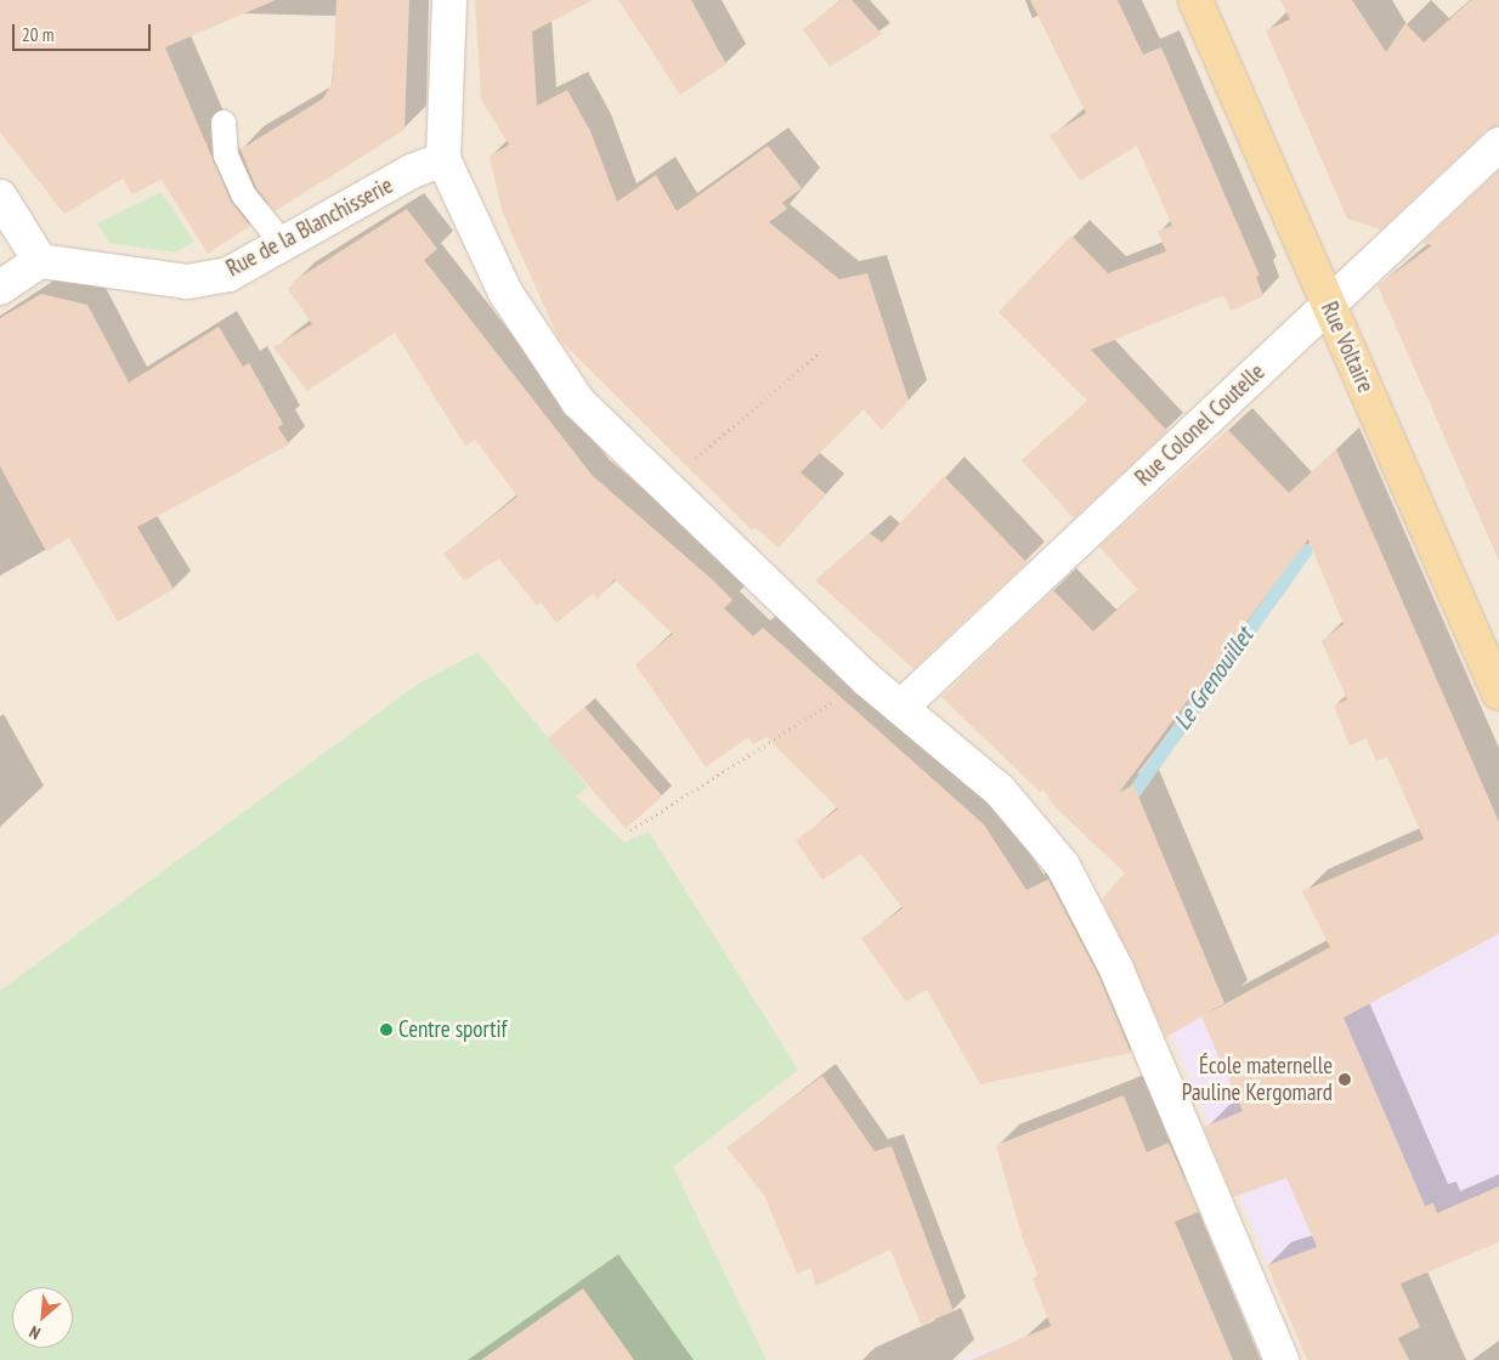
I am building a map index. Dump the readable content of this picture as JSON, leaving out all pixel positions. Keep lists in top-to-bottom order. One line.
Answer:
{"streets":{"main road":["Rue Voltaire"],"street":["Rue de la Blanchisserie","Rue Colonel Coutelle"]},"crossings":[["Rue Voltaire","Rue Colonel Coutelle"]],"water":["Le Grenouillet"],"places":["Centre sportif","École maternelle Pauline Kergomard"],"scale_bar":"20 m","north":"bottom left"}
